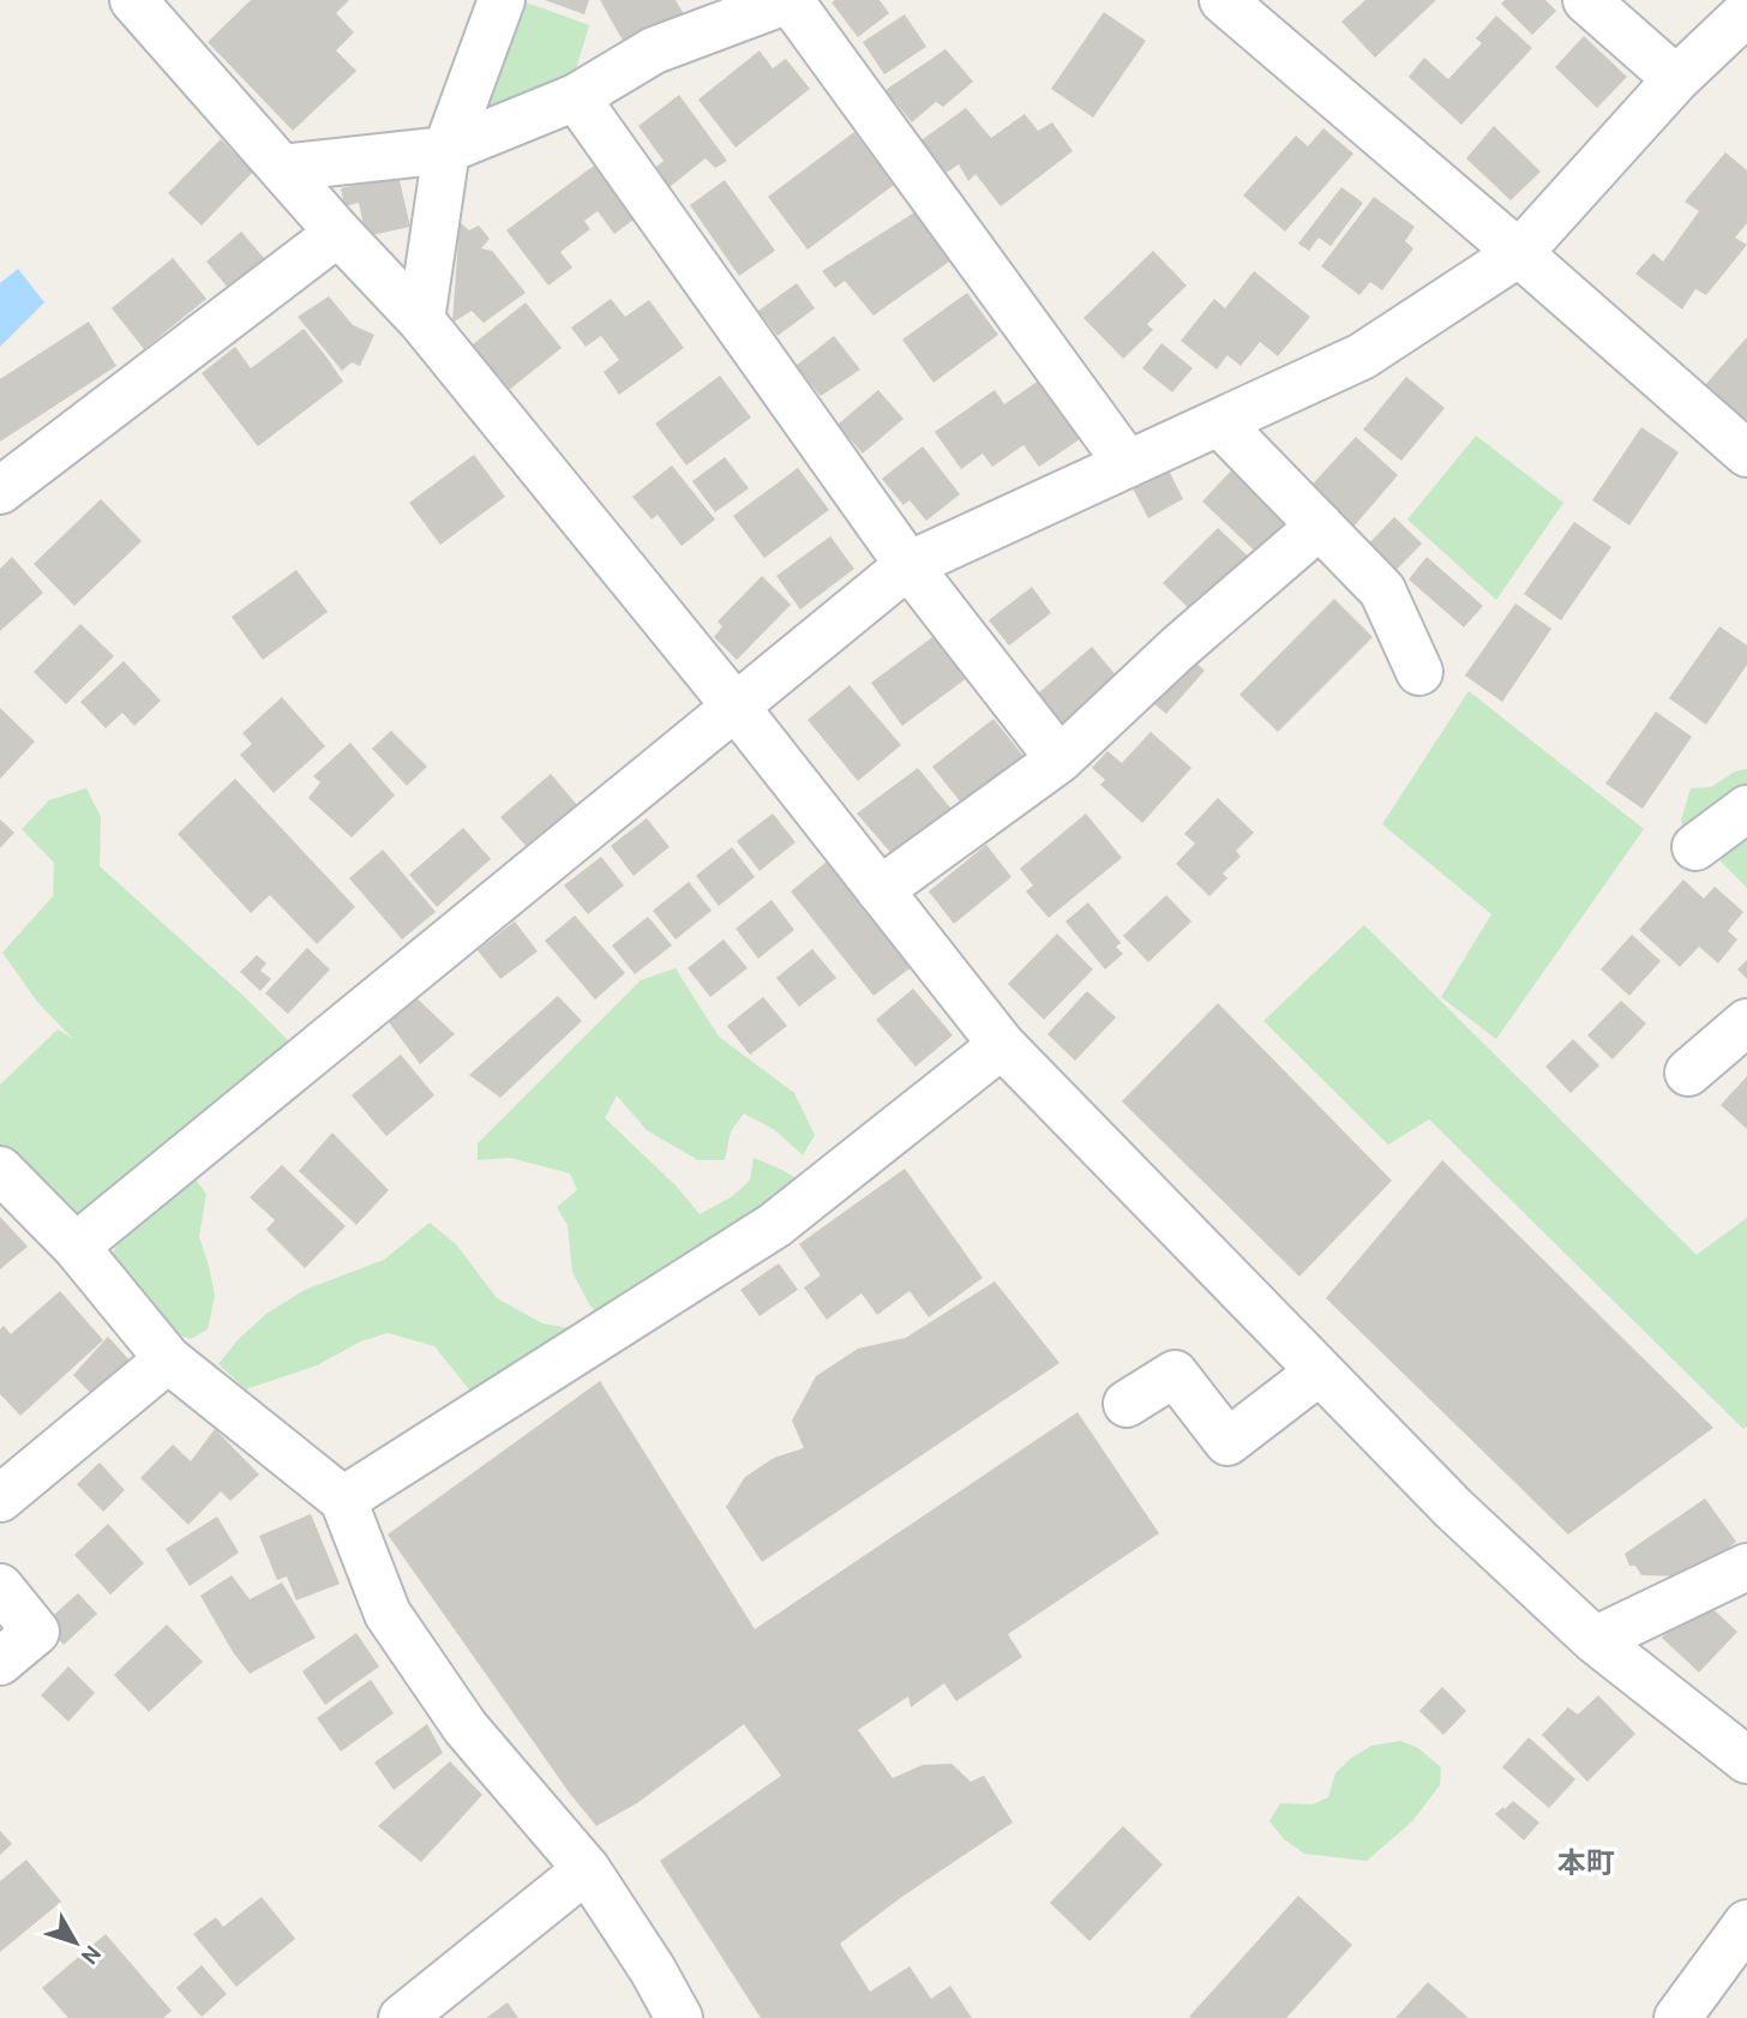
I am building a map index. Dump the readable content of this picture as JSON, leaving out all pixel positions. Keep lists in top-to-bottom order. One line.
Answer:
{"districts":["本町"],"north":"bottom right"}
